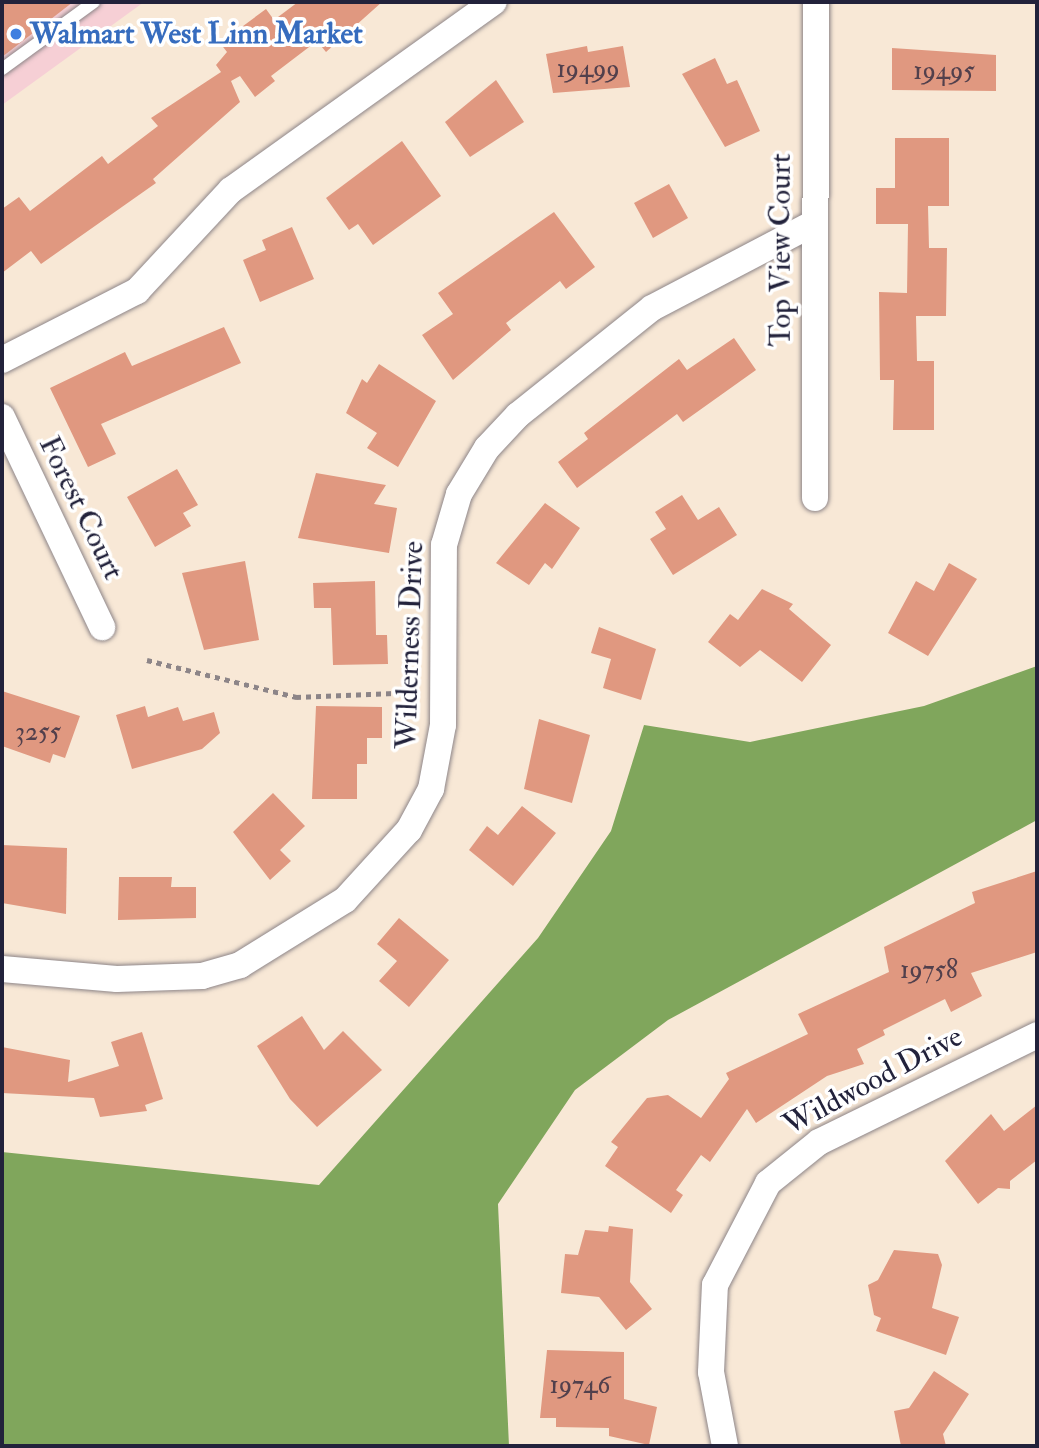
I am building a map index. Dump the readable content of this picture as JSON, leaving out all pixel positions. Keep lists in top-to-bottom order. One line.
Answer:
{"streets":{"street":["Top View Court","Forest Court","Wilderness Drive","Wildwood Drive"]},"crossings":[["Top View Court","Wilderness Drive"]],"places":["Walmart West Linn Market"],"house_numbers":["19499","19495","3255","19758","19746"]}
